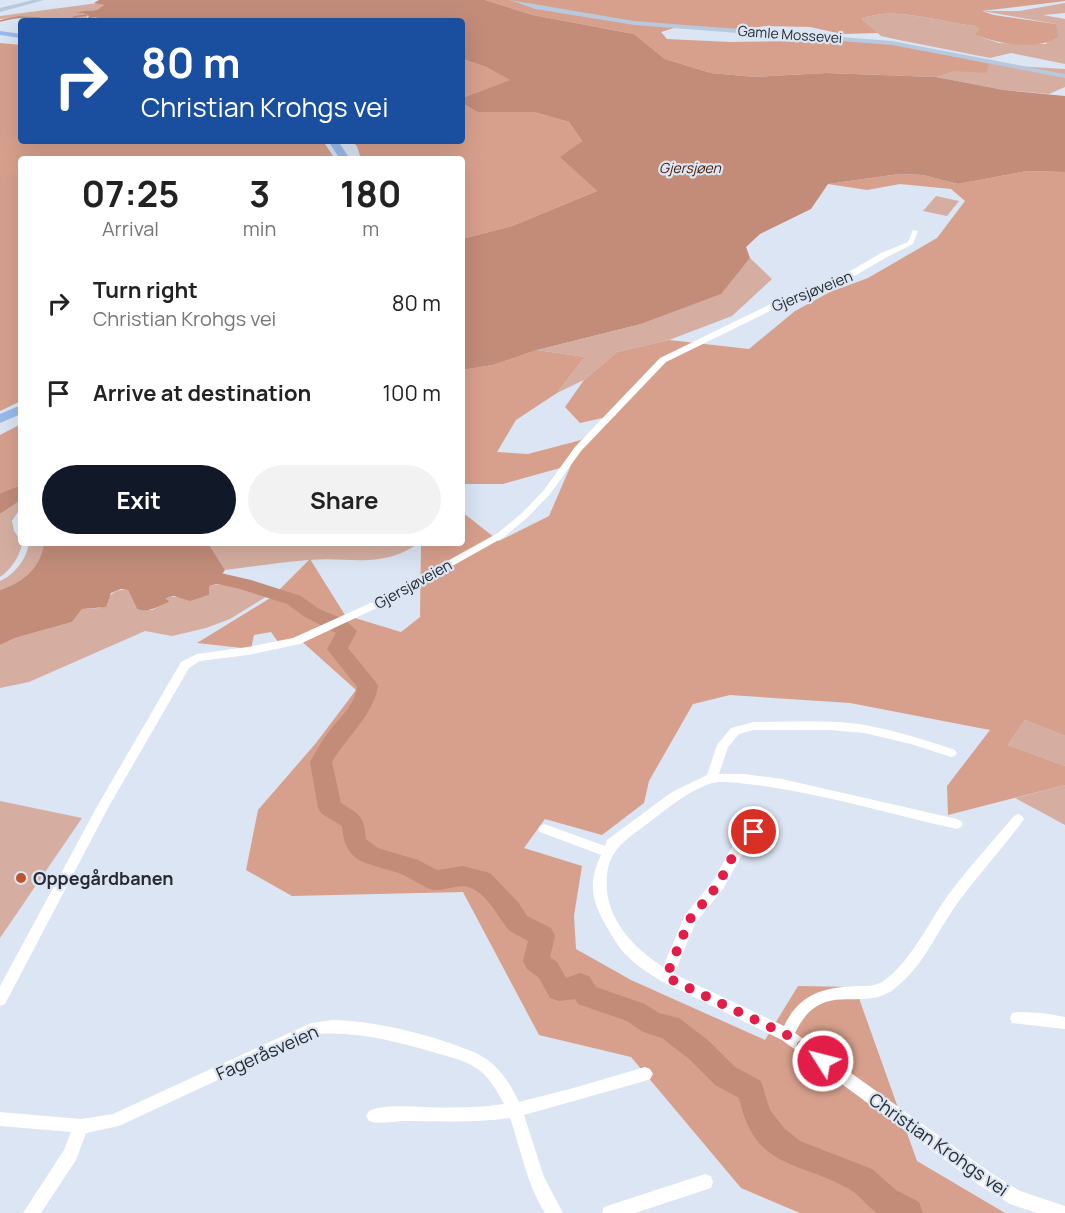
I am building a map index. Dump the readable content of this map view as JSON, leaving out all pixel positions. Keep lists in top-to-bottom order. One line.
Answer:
{"streets":{"main road":["Gamle Mossevei"],"street":["Gjersjøveien","Fageråsveien","Christian Krohgs vei"]},"water":["Gjersjøen"],"places":["Oppegårdbanen"],"page":{"turn":["80 m","Christian Krohgs vei"],"eta":["07:25","Arrival","3","min","180","m"],"list":[{"name":"Turn right","note":"Christian Krohgs vei","value":"80 m"},{"name":"Arrive at destination","value":"100 m"}],"buttons":["Exit","Share"]}}
